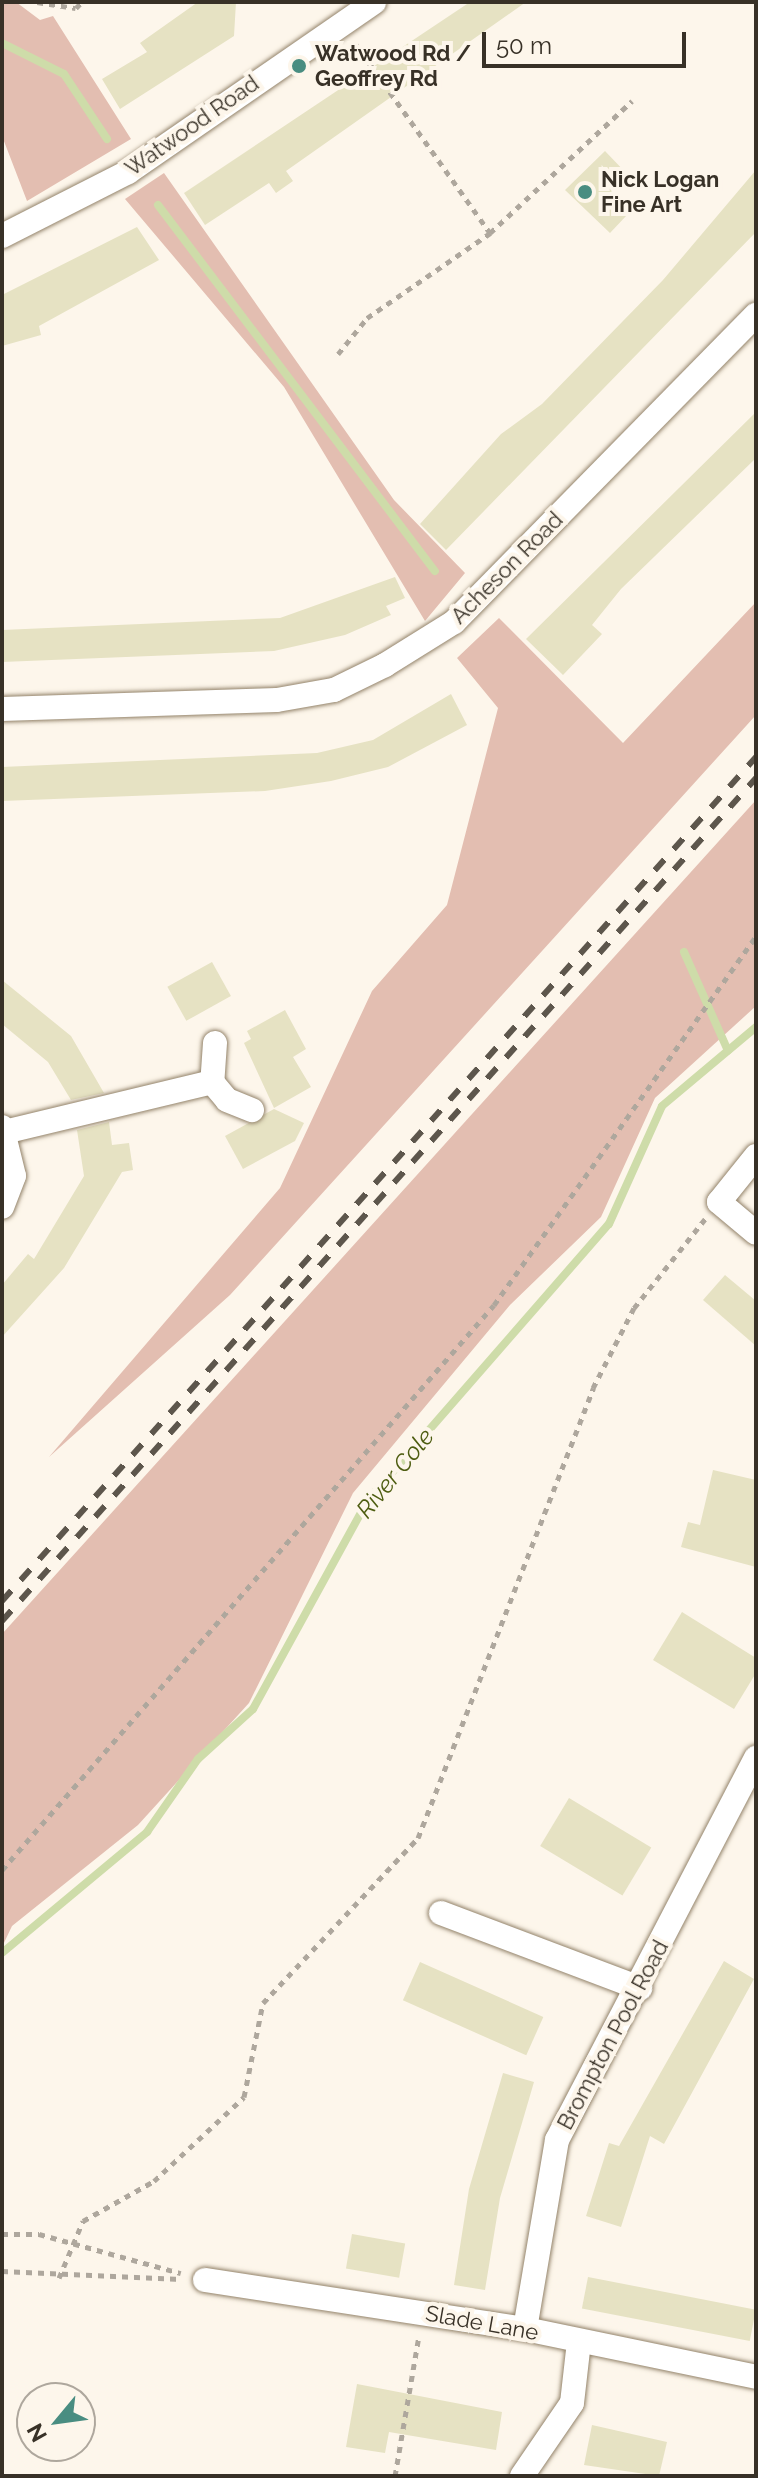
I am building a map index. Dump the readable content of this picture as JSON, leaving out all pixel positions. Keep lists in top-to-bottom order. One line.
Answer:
{"streets":{"street":["Watwood Road","Acheson Road","Brompton Pool Road","Slade Lane"]},"crossings":[["Brompton Pool Road","Slade Lane"]],"water":["River Cole"],"places":["Watwood Rd / Geoffrey Rd","Nick Logan Fine Art"],"scale_bar":"50 m","north":"bottom left"}
